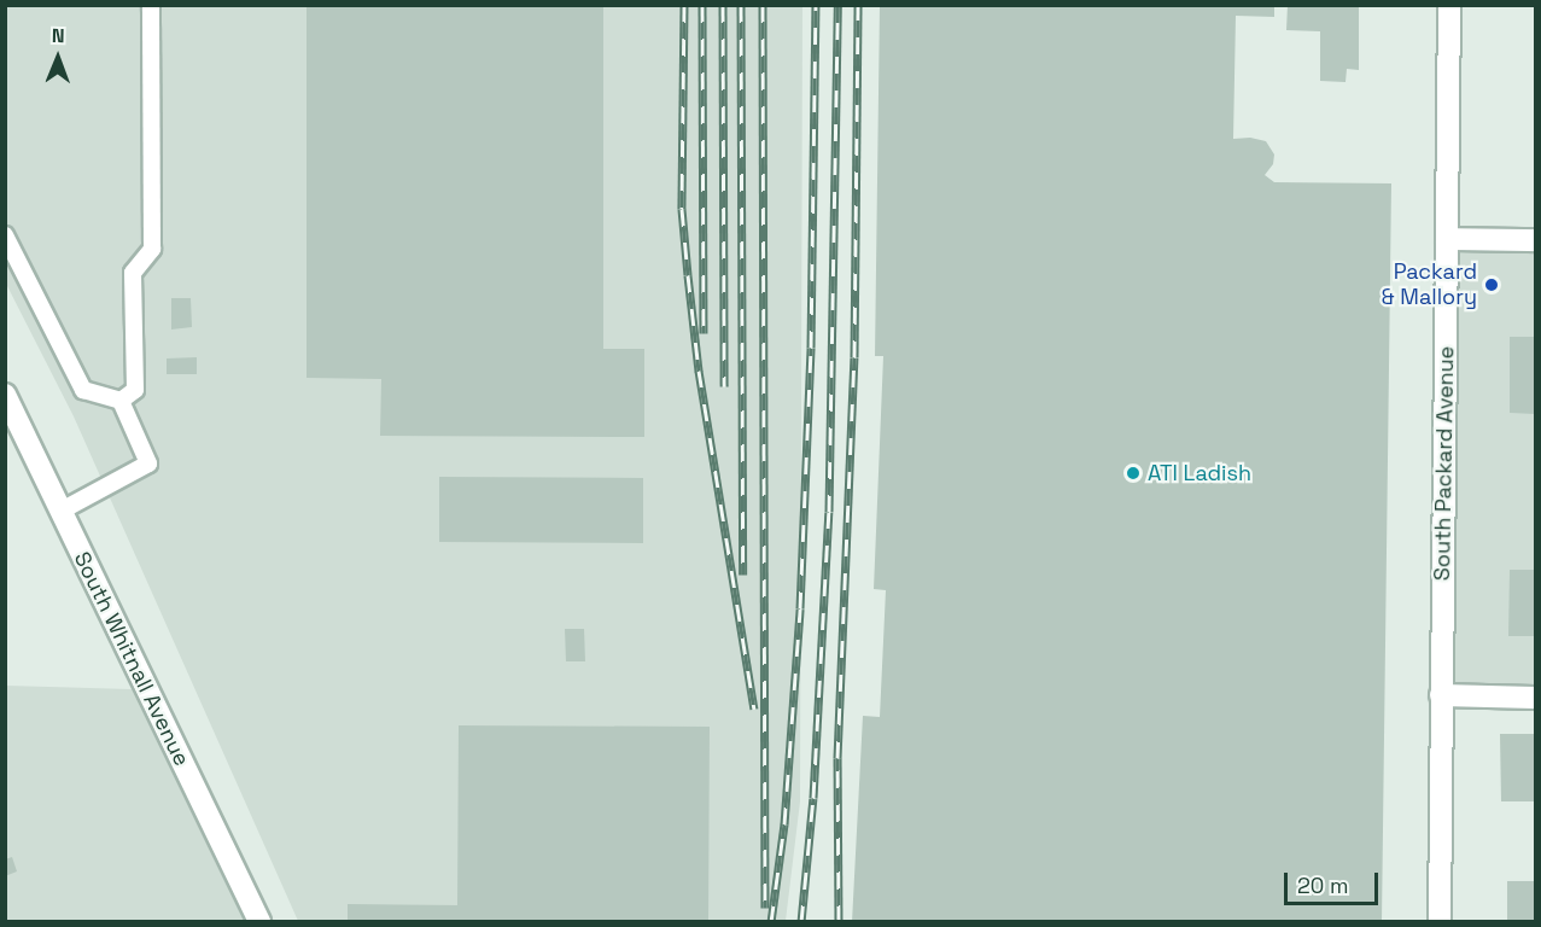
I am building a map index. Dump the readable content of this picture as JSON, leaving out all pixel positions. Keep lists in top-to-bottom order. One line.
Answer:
{"streets":{"street":["South Packard Avenue","South Whitnall Avenue"]},"places":["Packard & Mallory","ATI Ladish"],"scale_bar":"20 m","north":"top"}
